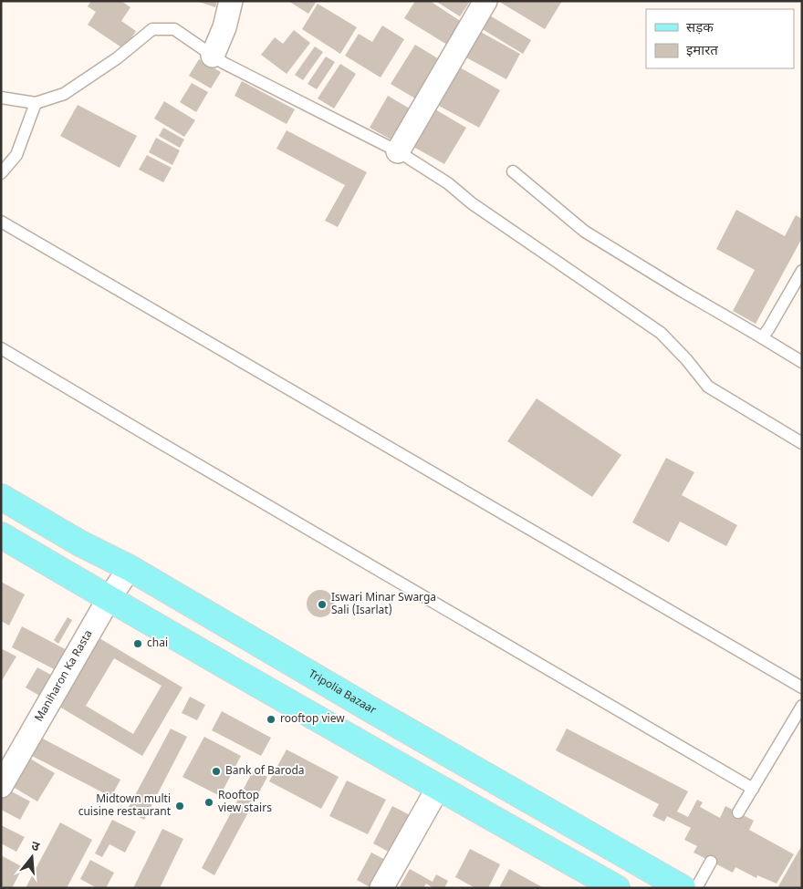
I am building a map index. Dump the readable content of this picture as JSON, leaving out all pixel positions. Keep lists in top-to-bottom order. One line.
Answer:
{"streets":{"main road":["Tripolia Bazaar"],"street":["Maniharon Ka Rasta"]},"crossings":[["Maniharon Ka Rasta","Tripolia Bazaar"]],"places":["Iswari Minar Swarga Sali (Isarlat)","chai","rooftop view","Bank of Baroda","Rooftop view stairs","Midtown multi cuisine restaurant"],"legend":["सड़क","इमारत"],"north":"top"}
